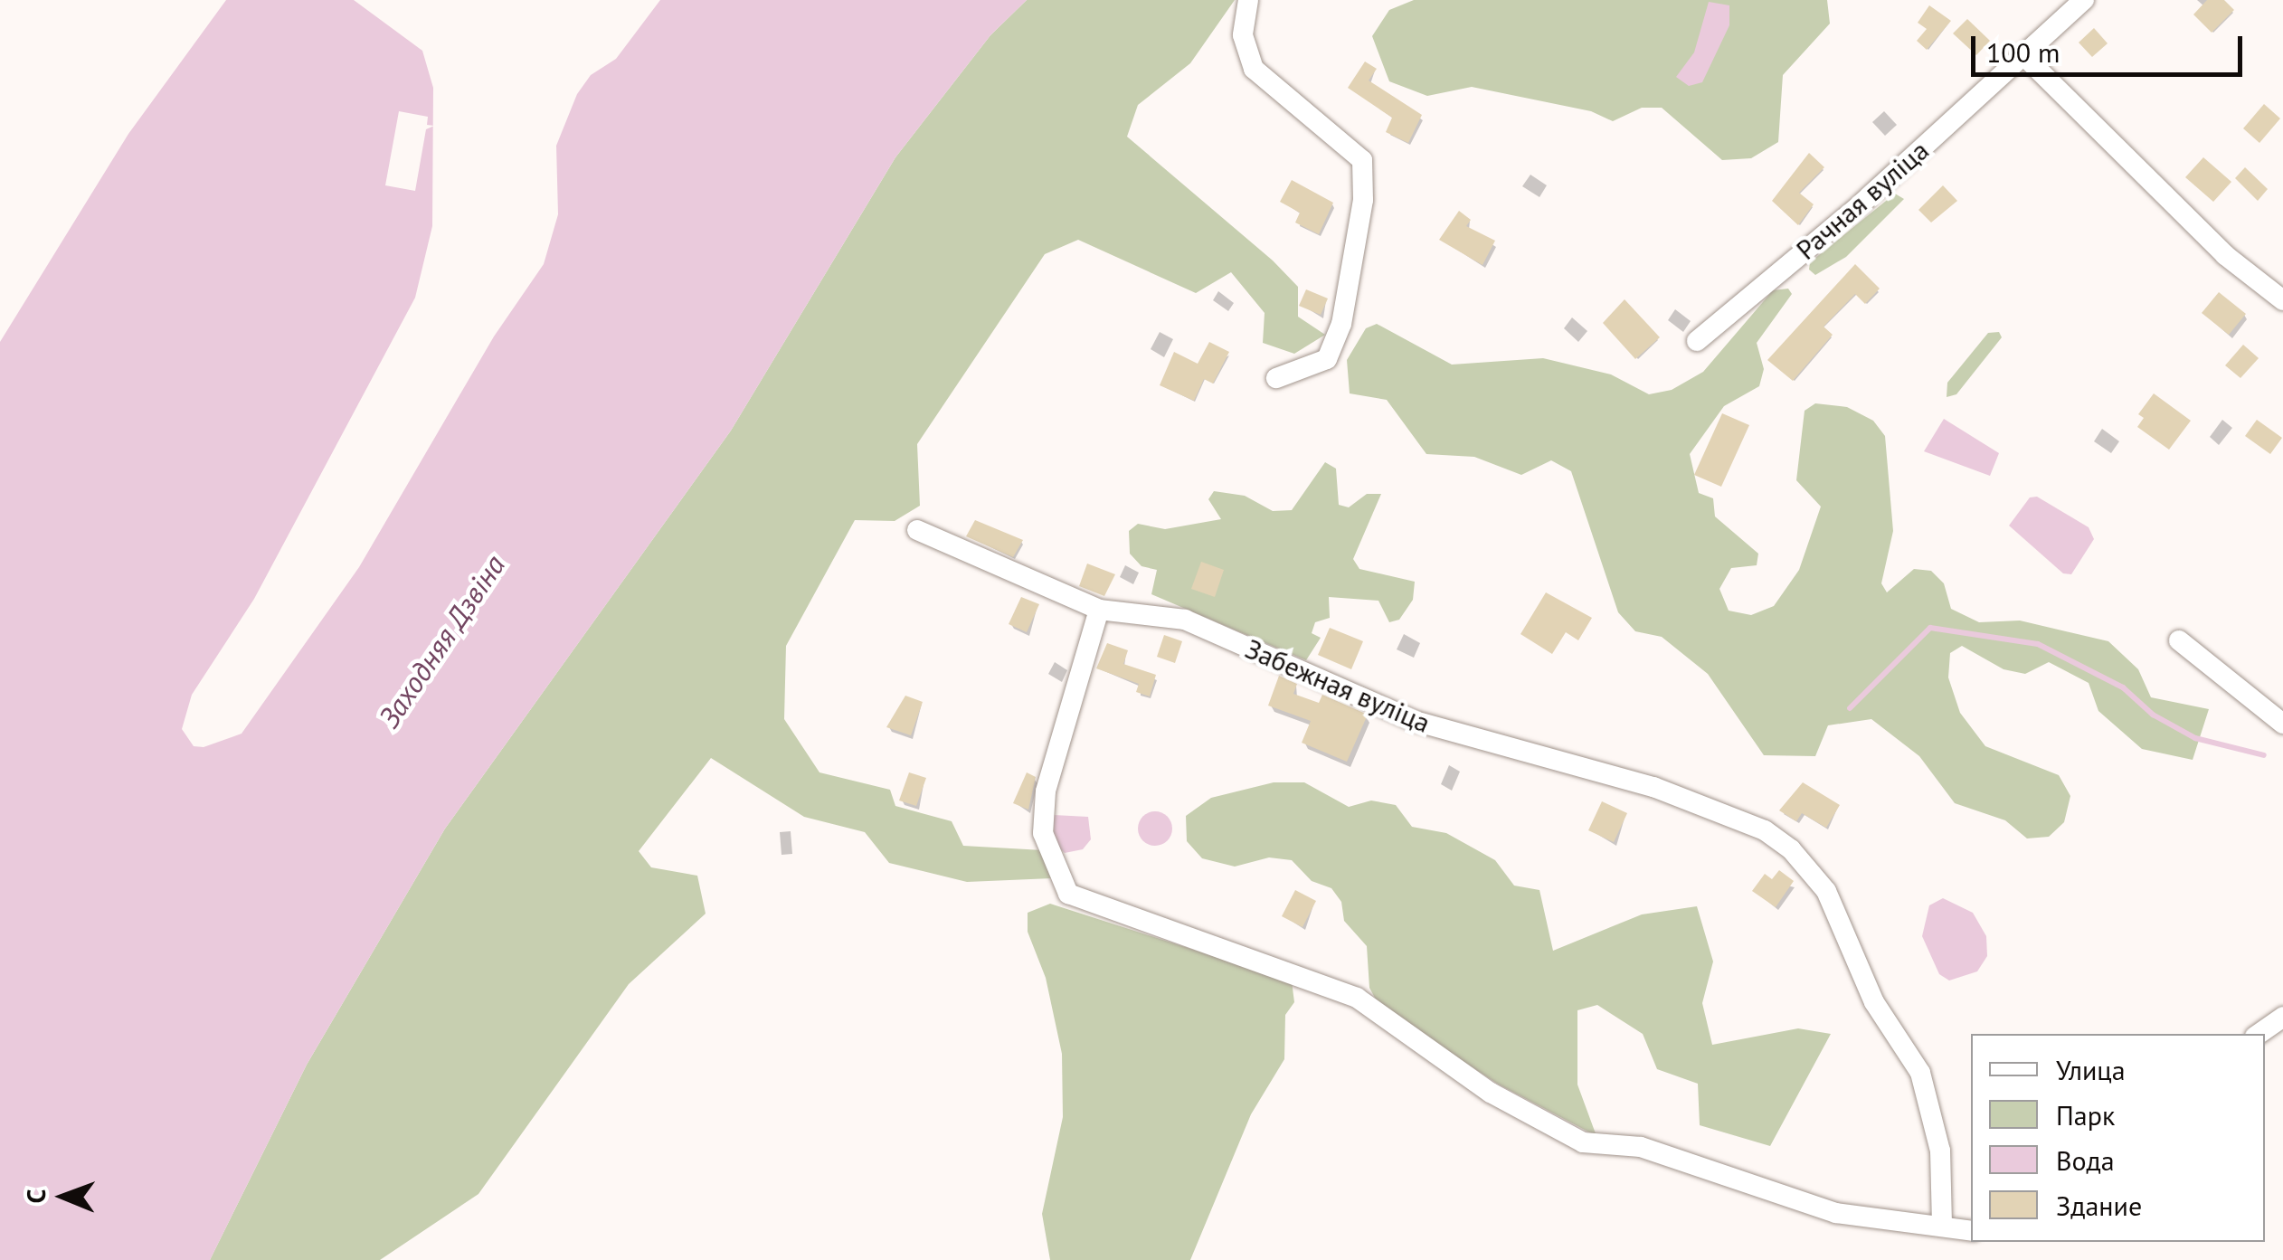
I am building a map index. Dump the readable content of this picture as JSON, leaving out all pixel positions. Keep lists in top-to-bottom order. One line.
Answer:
{"streets":{"street":["Рачная вуліца","Забежная вуліца"]},"water":["Заходняя Дзвіна"],"legend":["Улица","Парк","Вода","Здание"],"scale_bar":"100 m","north":"left"}
